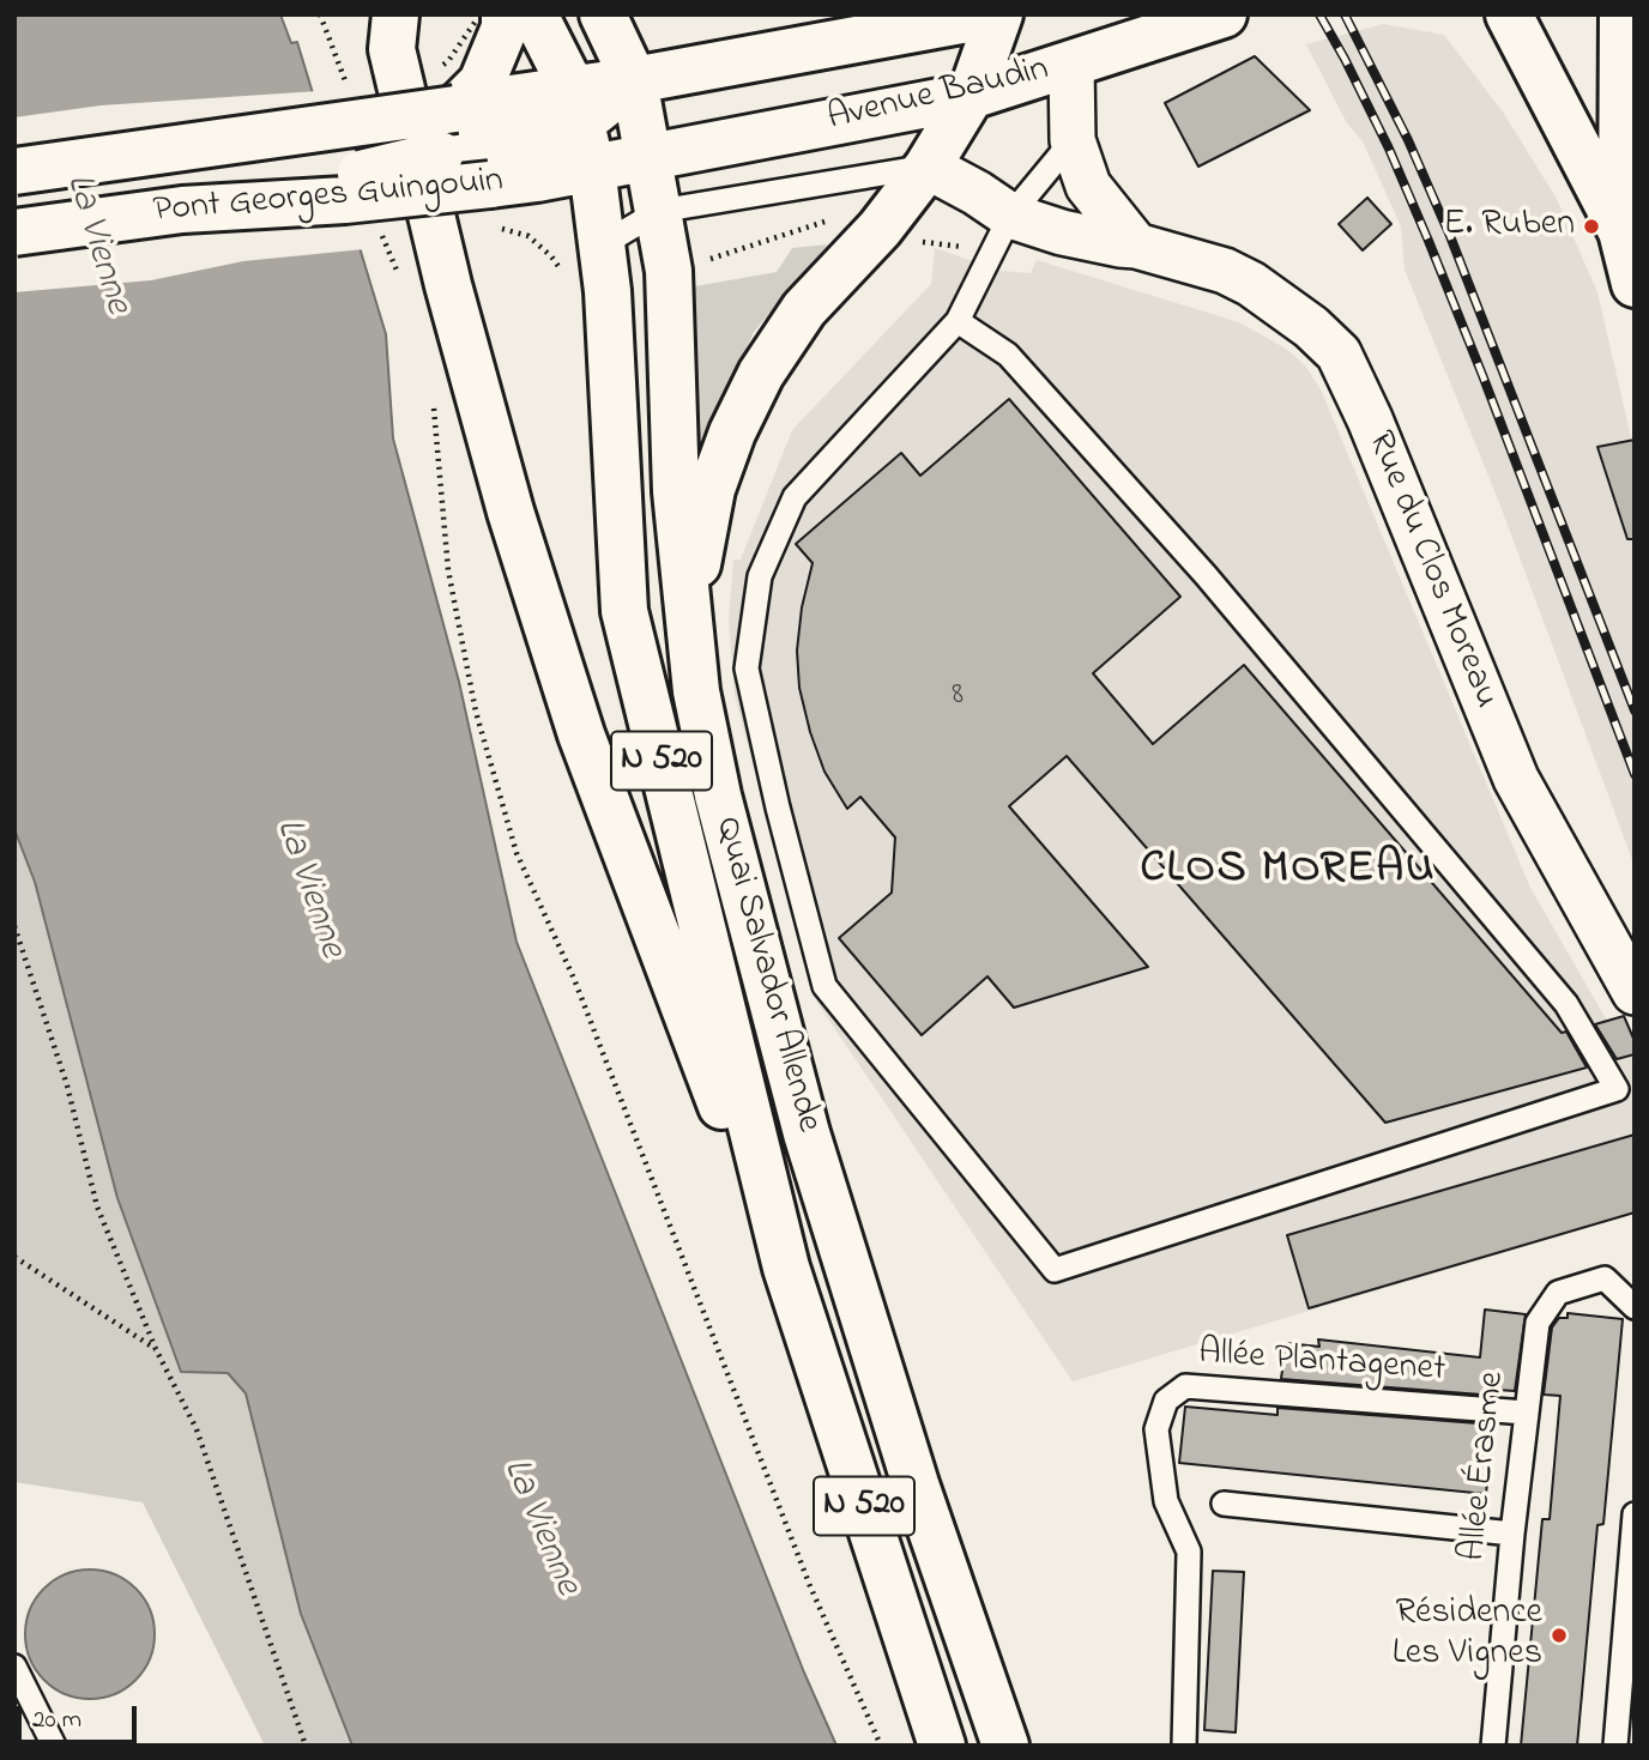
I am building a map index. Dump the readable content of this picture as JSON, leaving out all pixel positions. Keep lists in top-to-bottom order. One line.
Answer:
{"streets":{"main road":["Avenue Baudin","Pont Georges Guingouin","N 520","Quai Salvador Allende"],"street":["Rue du Clos Moreau"],"lane":["Allée Plantagenet","Allée Érasme"]},"crossings":[["Avenue Baudin","Pont Georges Guingouin"],["Avenue Baudin","Quai Salvador Allende"],["Pont Georges Guingouin","Quai Salvador Allende"],["Allée Plantagenet","Allée Érasme"]],"districts":["CLOS MOREAU"],"water":["La Vienne"],"places":["E. Ruben","Résidence Les Vignes"],"house_numbers":["8"],"scale_bar":"20 m"}
